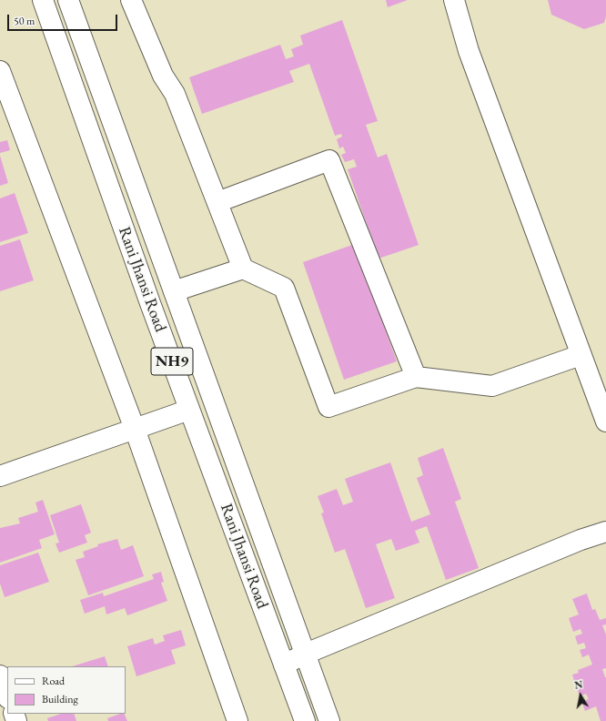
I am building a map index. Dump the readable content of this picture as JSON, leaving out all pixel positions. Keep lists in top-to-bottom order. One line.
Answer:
{"streets":{"main road":["Rani Jhansi Road","NH9"]},"legend":["Road","Building"],"scale_bar":"50 m","north":"top"}
